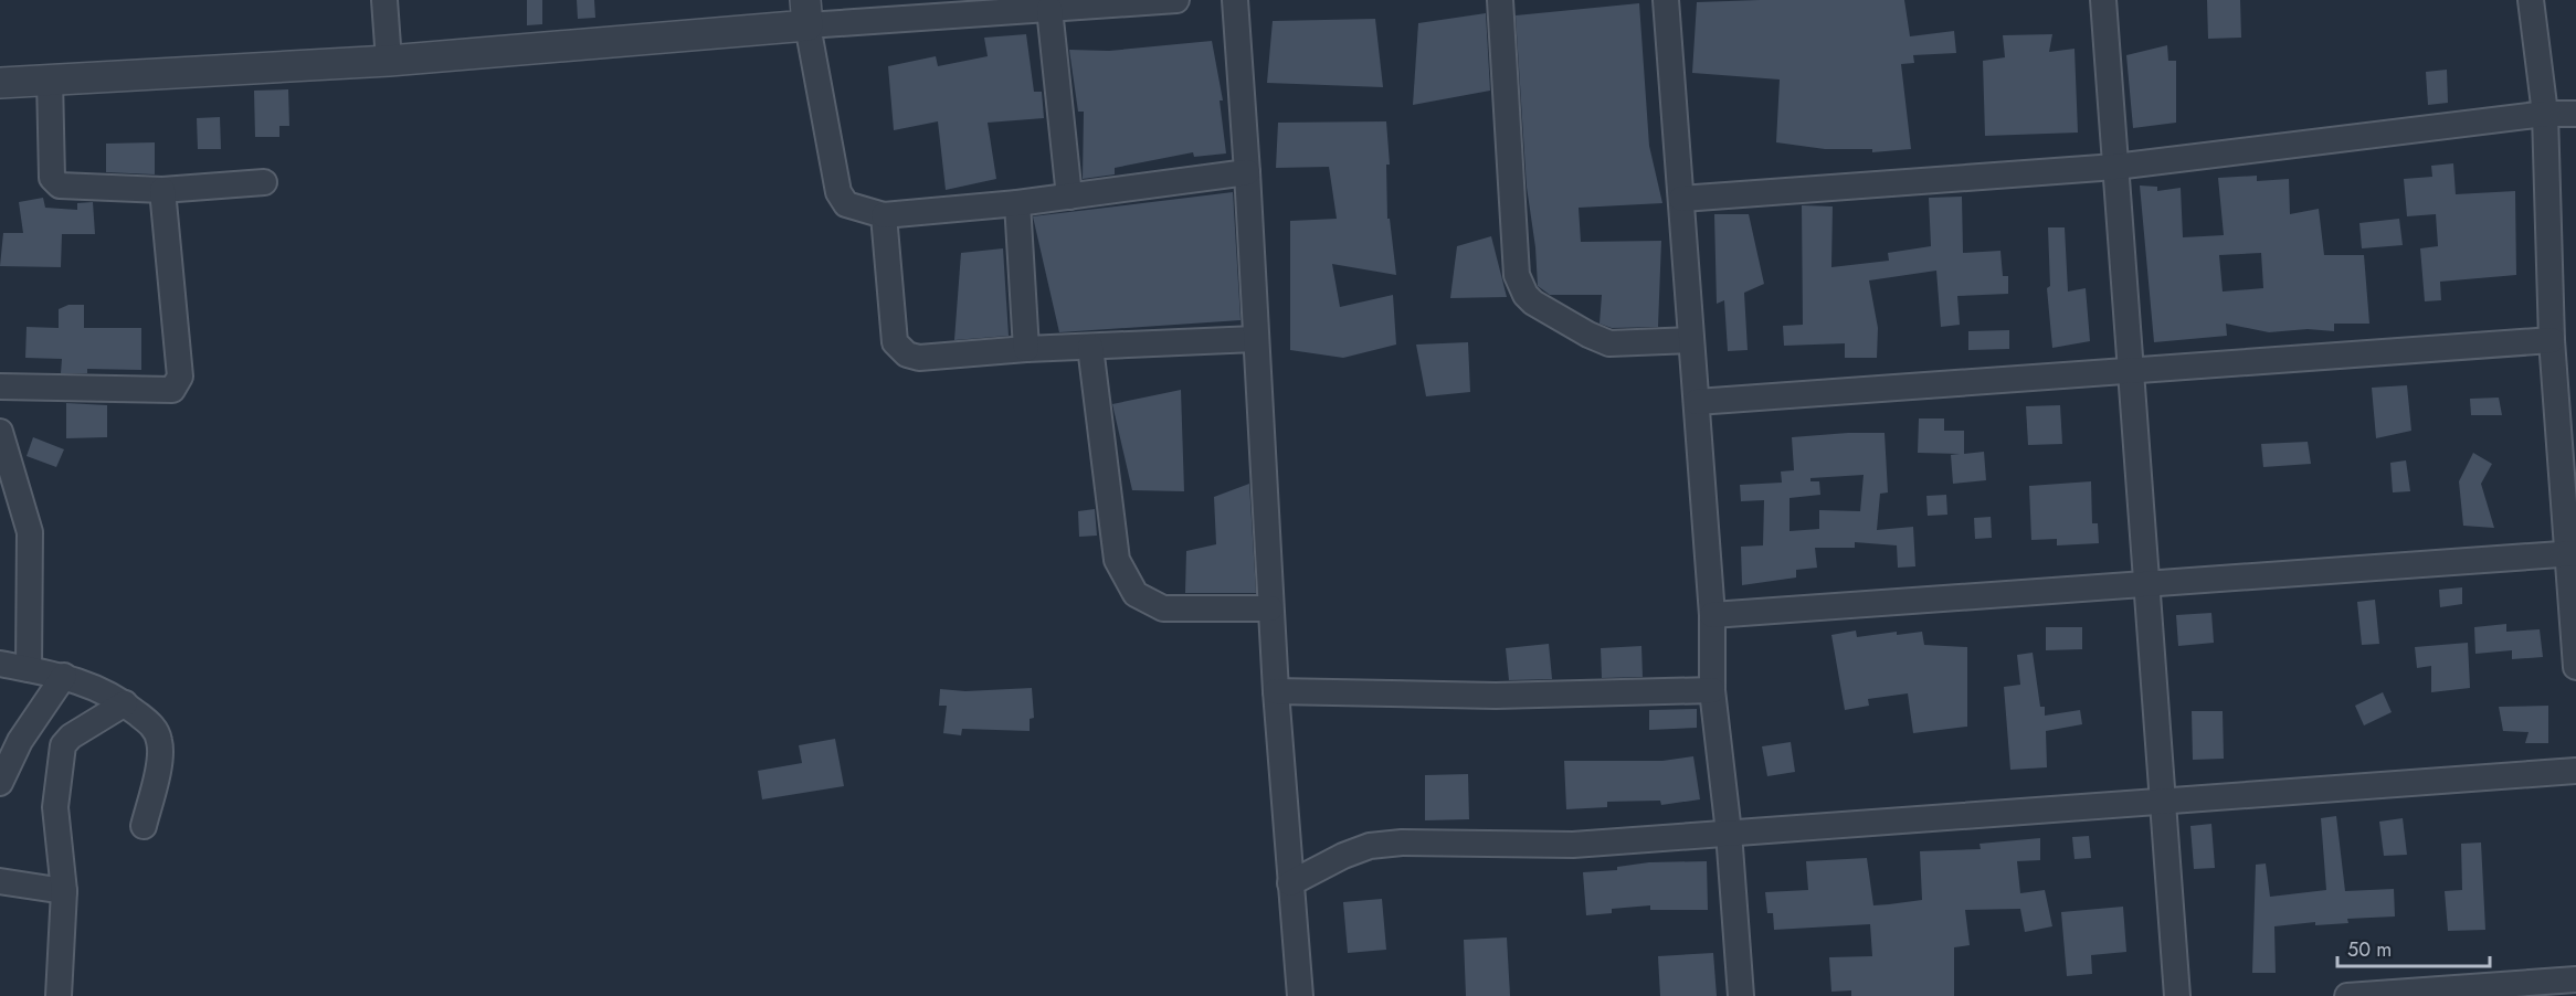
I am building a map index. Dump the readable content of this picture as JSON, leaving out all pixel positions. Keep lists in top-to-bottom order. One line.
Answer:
{"scale_bar":"50 m"}
